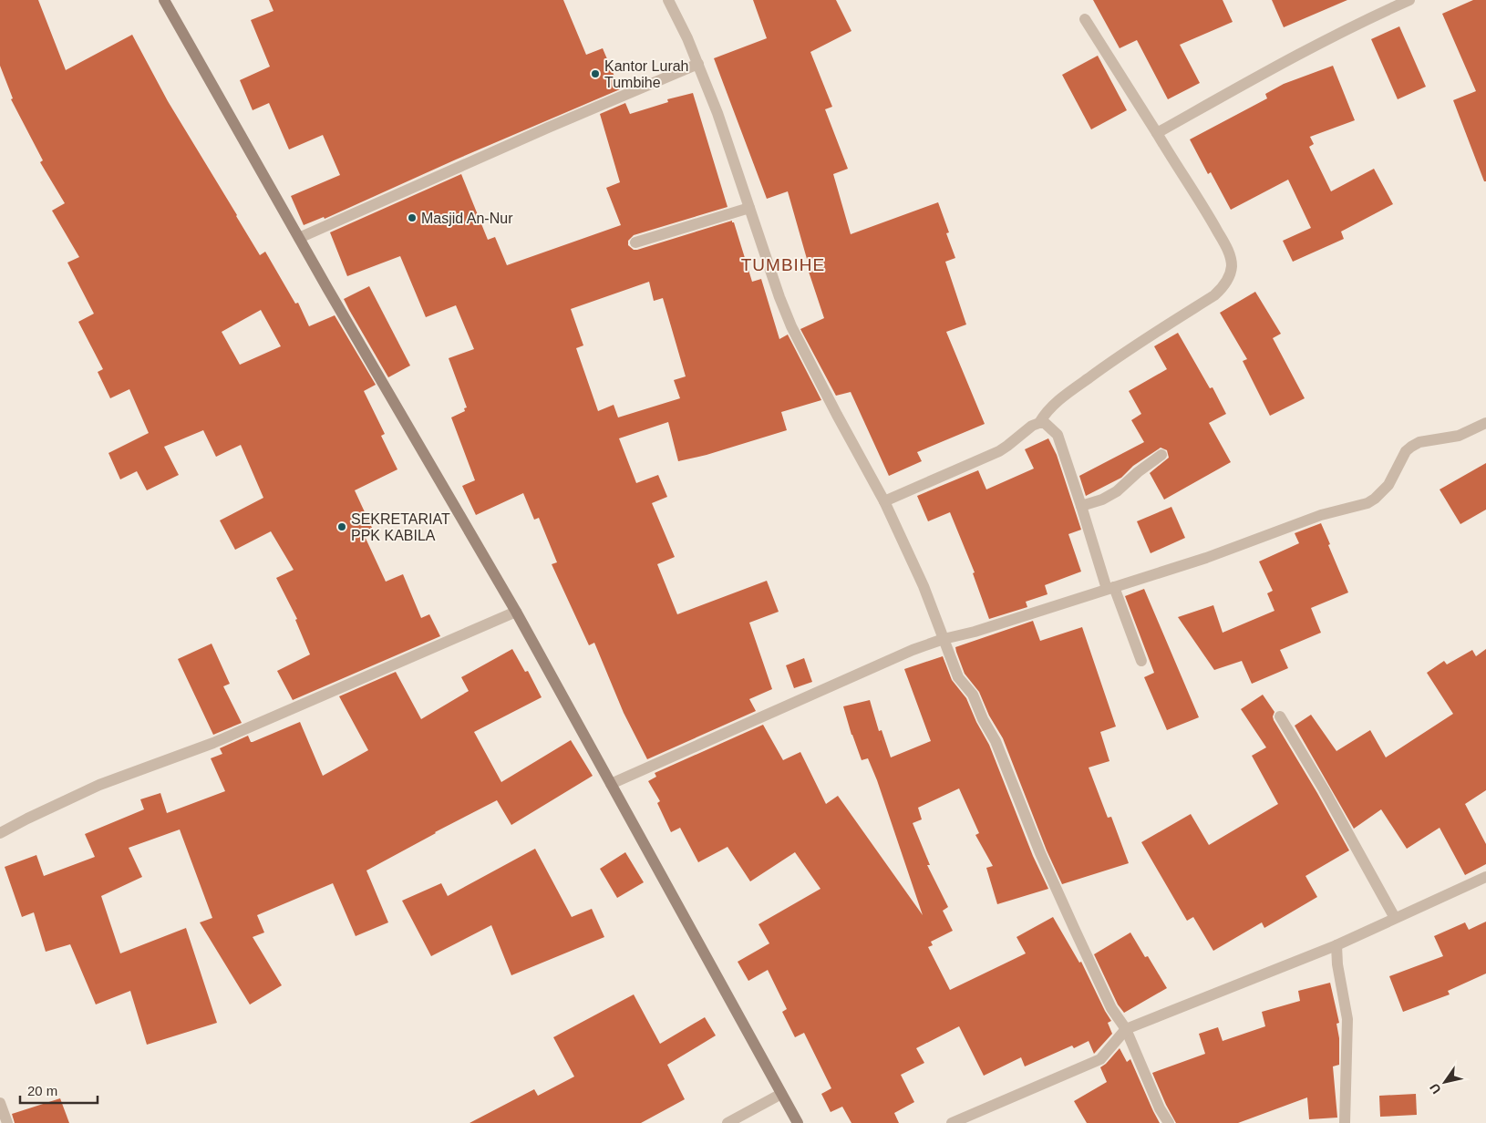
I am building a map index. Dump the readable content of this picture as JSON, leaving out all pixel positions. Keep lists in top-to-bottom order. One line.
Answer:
{"districts":["TUMBIHE"],"places":["Kantor Lurah Tumbihe","Masjid An-Nur","SEKRETARIAT PPK KABILA"],"scale_bar":"20 m","north":"bottom left"}
